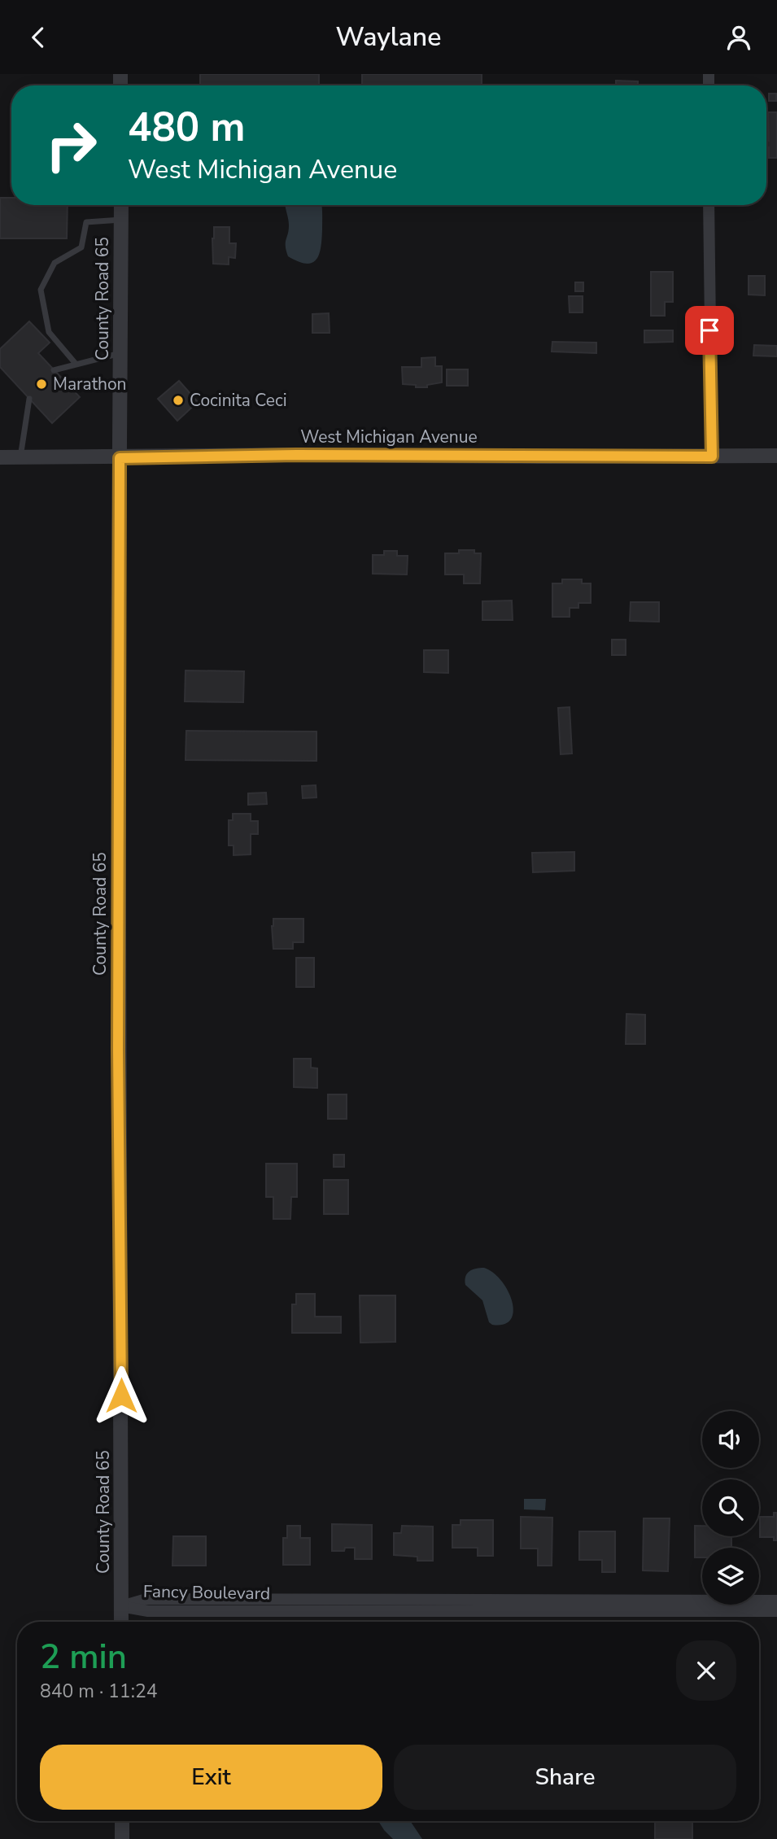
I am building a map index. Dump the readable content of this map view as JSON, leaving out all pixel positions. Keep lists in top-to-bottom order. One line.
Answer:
{"streets":{"street":["County Road 65","West Michigan Avenue","Fancy Boulevard"]},"crossings":[["County Road 65","West Michigan Avenue"],["County Road 65","Fancy Boulevard"]],"places":["Marathon","Cocinita Ceci"],"page":{"header":"Waylane","turn":["480 m","West Michigan Avenue"],"heading":["2 min","840 m · 11:24"],"buttons":["Exit","Share"]}}
